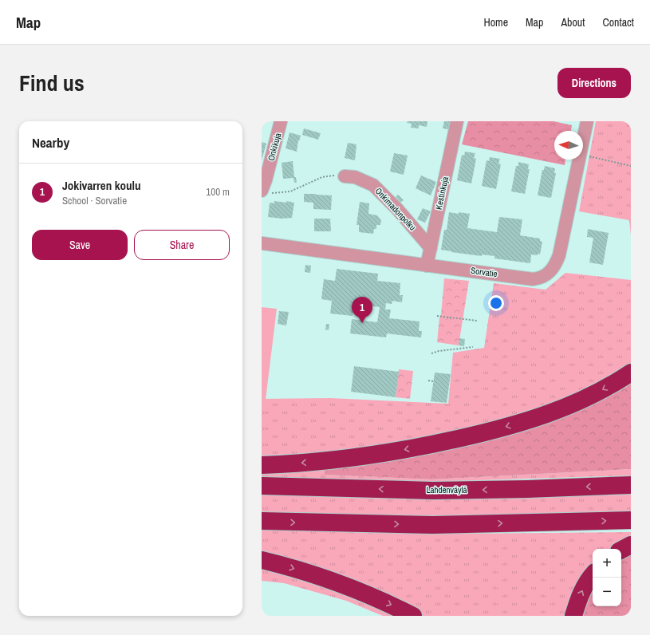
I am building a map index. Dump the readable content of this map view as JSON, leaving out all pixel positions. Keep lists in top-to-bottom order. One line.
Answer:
{"streets":{"highway":["Lahdenväylä"],"street":["Onkikuja","Kestinkuja","Onkimadonpolku","Sorvatie"]},"crossings":[["Kestinkuja","Onkimadonpolku"],["Kestinkuja","Sorvatie"]],"north":"left","page":{"header":"Map","nav":["Home","Map","About","Contact"],"title":"Find us","buttons":["Directions",["Save","Share"]],"heading":"Nearby","list":[{"mark":"1","name":"Jokivarren koulu","note":"School · Sorvatie","value":"100 m"}],"pins":"1","map_buttons":["+","−"]}}
